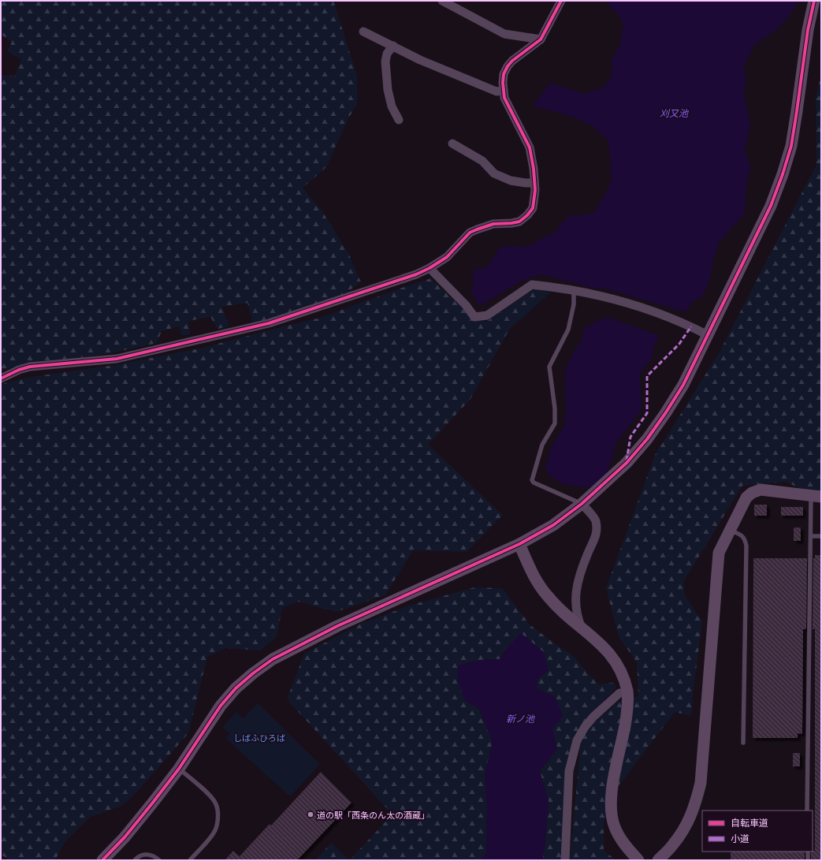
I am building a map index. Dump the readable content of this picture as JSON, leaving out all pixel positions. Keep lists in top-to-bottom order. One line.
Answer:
{"water":["刈又池","新ノ池"],"parks":["しばふひろば"],"places":["道の駅「西条のん太の酒蔵」"],"legend":["自転車道","小道"]}
